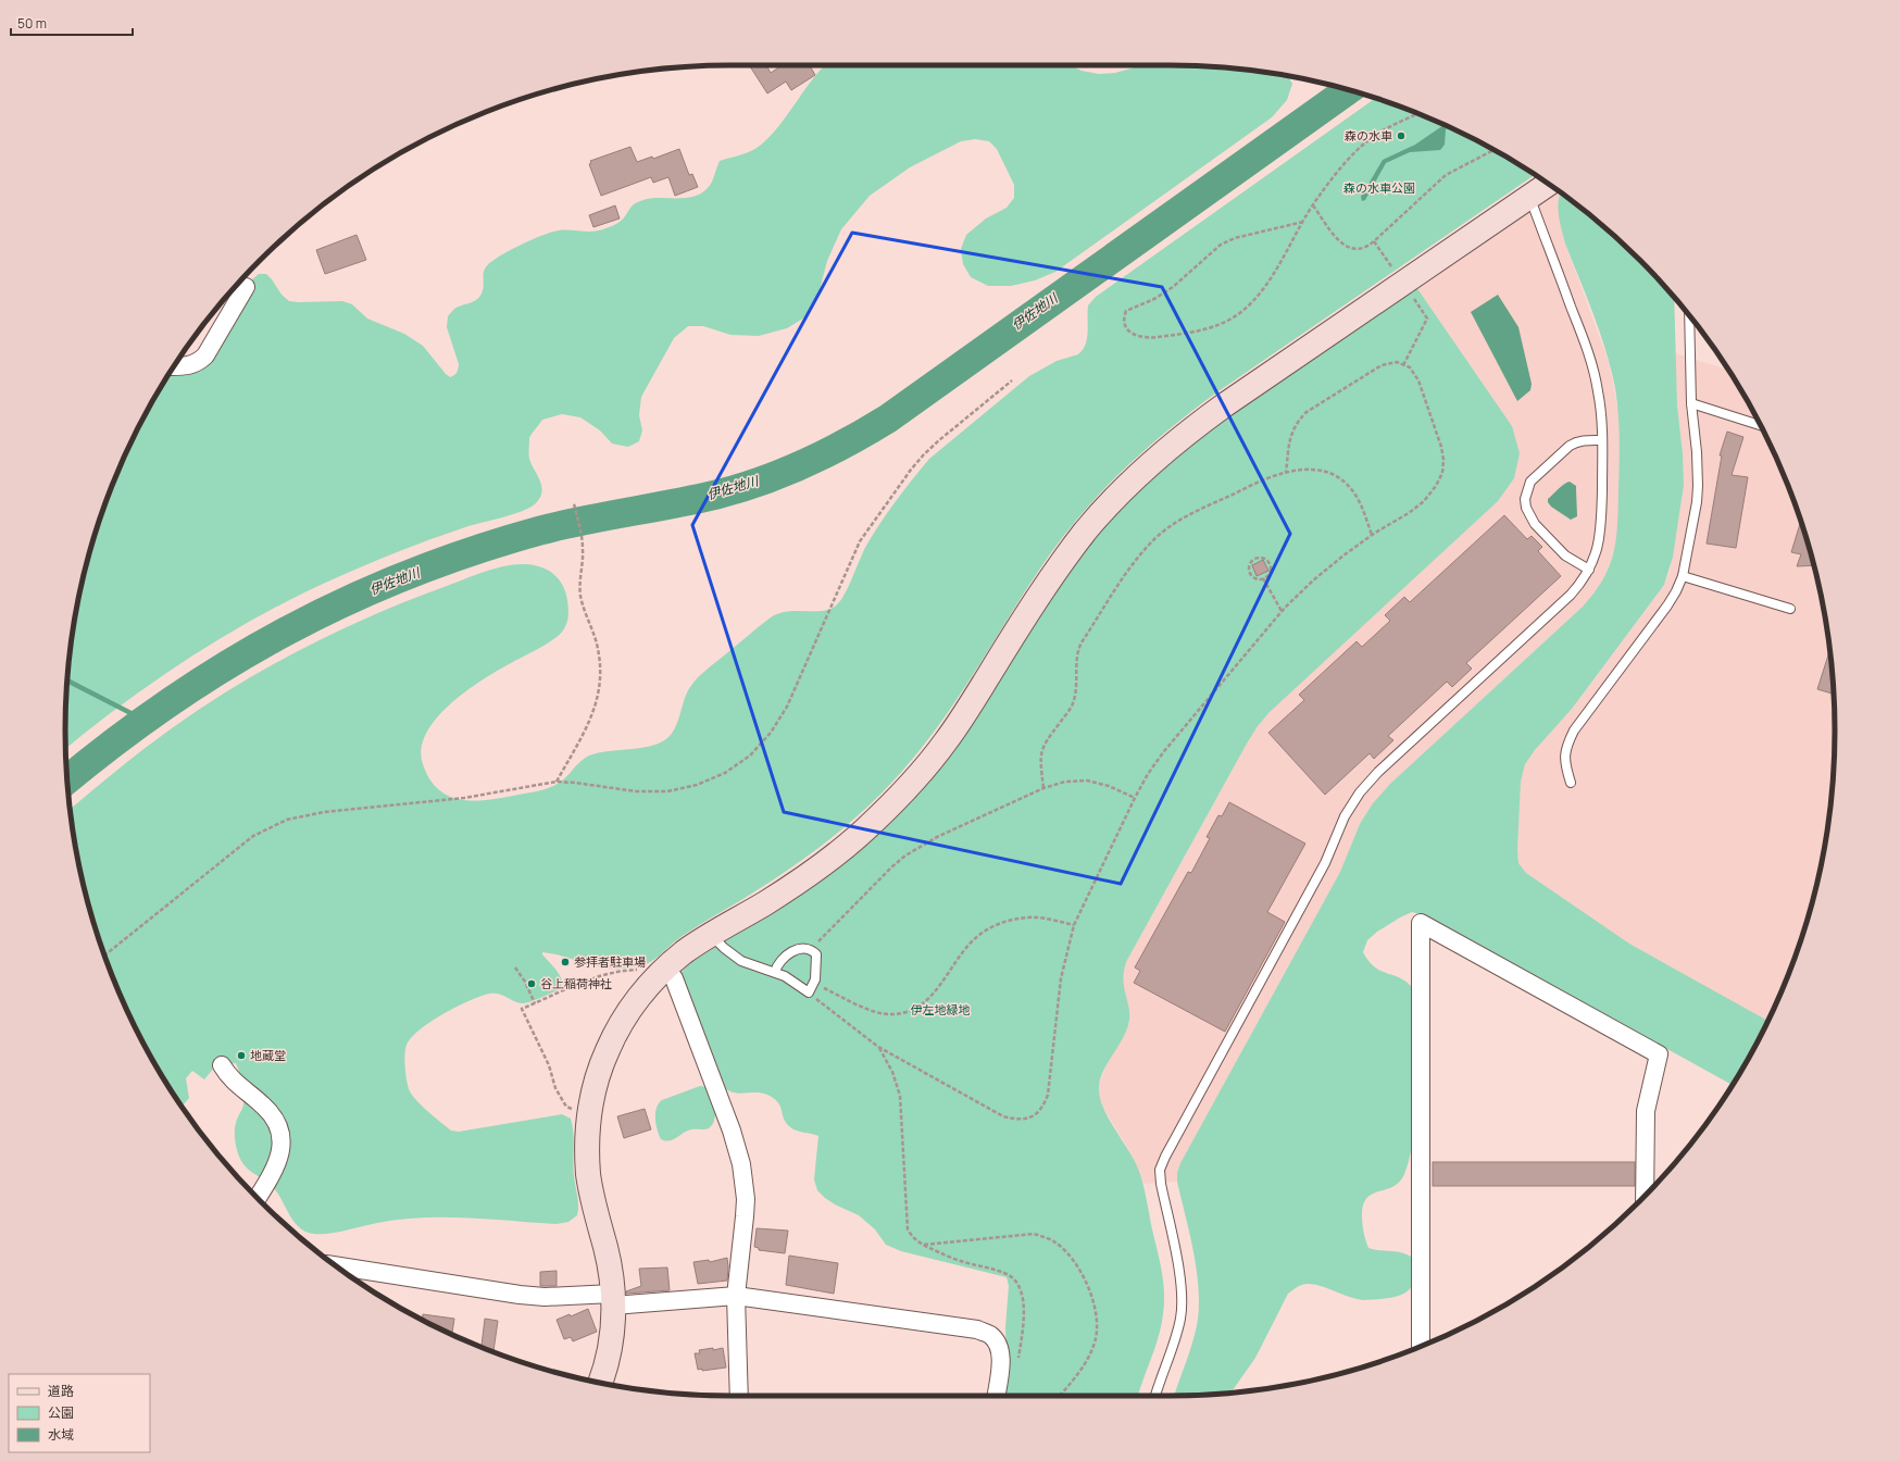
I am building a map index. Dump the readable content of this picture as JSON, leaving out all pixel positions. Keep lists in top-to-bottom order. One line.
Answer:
{"water":["伊佐地川"],"parks":["森の水車公園","伊左地緑地"],"places":["森の水車","参拝者駐車場","谷上稲荷神社","地蔵堂"],"legend":["道路","公園","水域"],"scale_bar":"50 m"}
